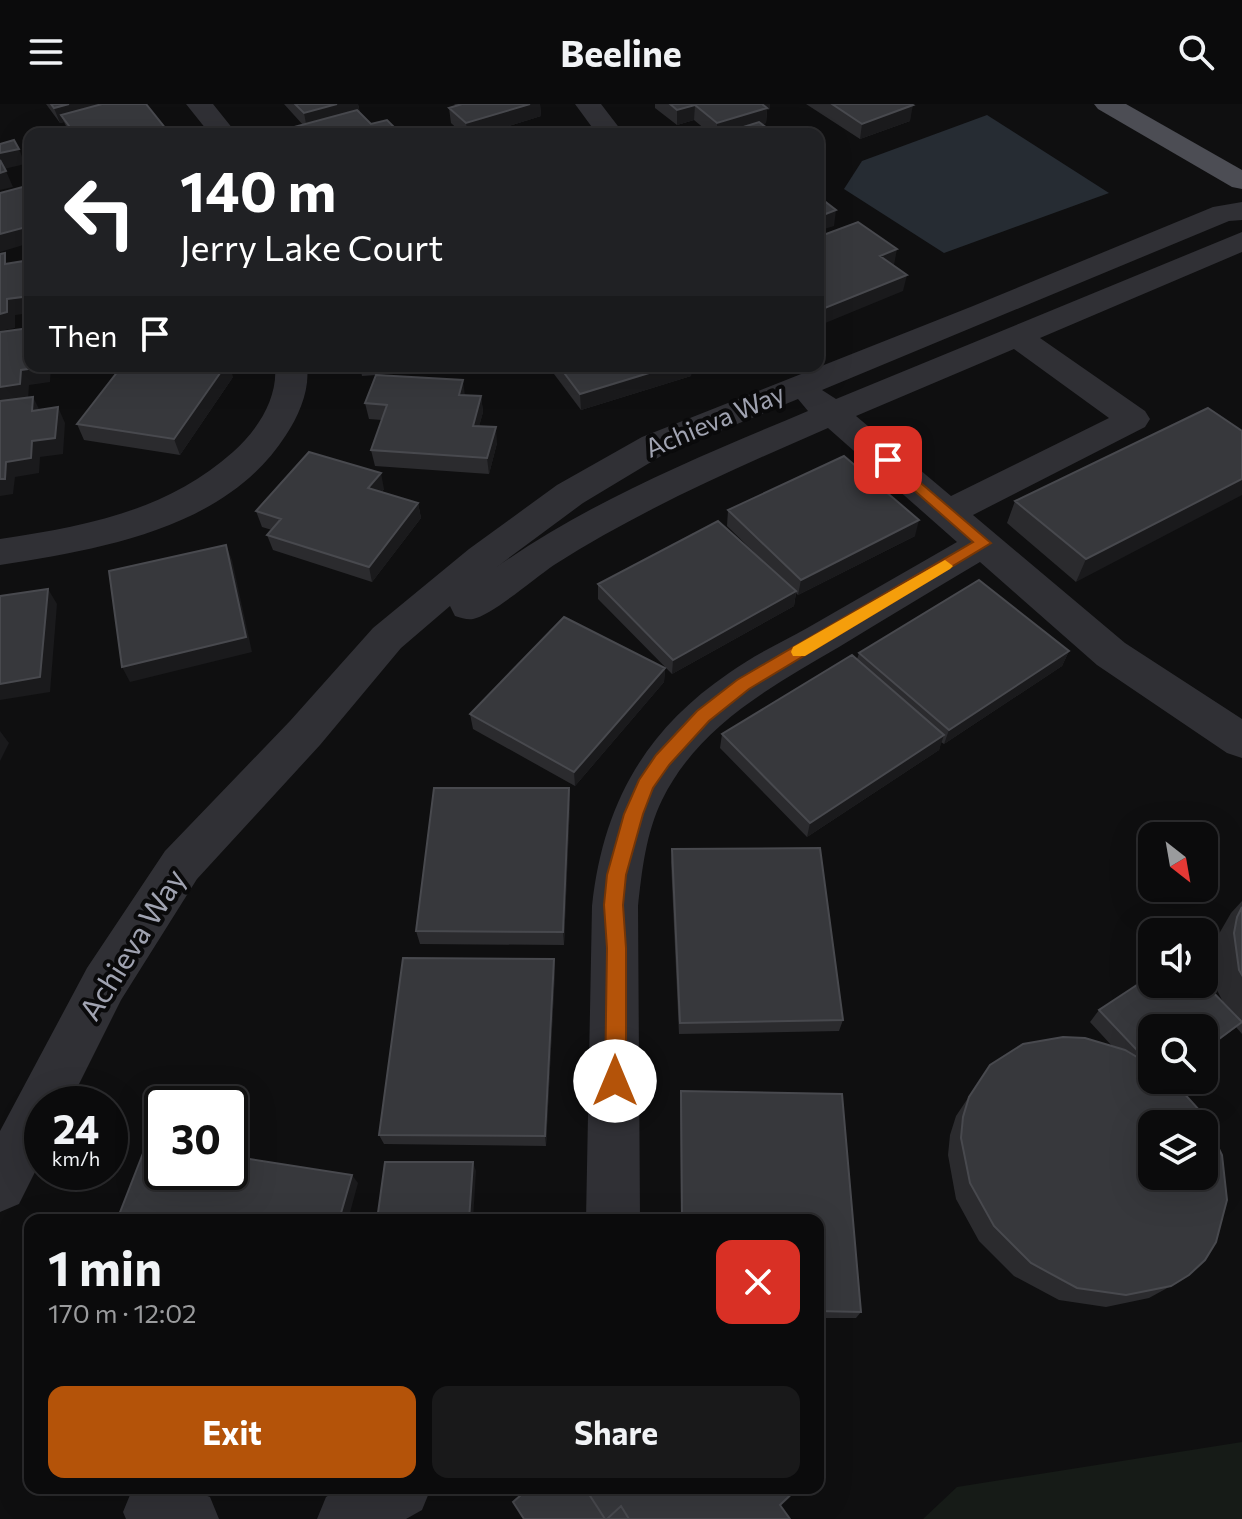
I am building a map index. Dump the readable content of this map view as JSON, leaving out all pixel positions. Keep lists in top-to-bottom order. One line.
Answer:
{"streets":{"street":["Achieva Way"]},"north":"bottom right","page":{"header":"Beeline","turn":["140 m","Jerry Lake Court"],"then":"Then","speed":"24 km/h","limit":"30","heading":["1 min","170 m · 12:02"],"buttons":["Exit","Share"]}}
